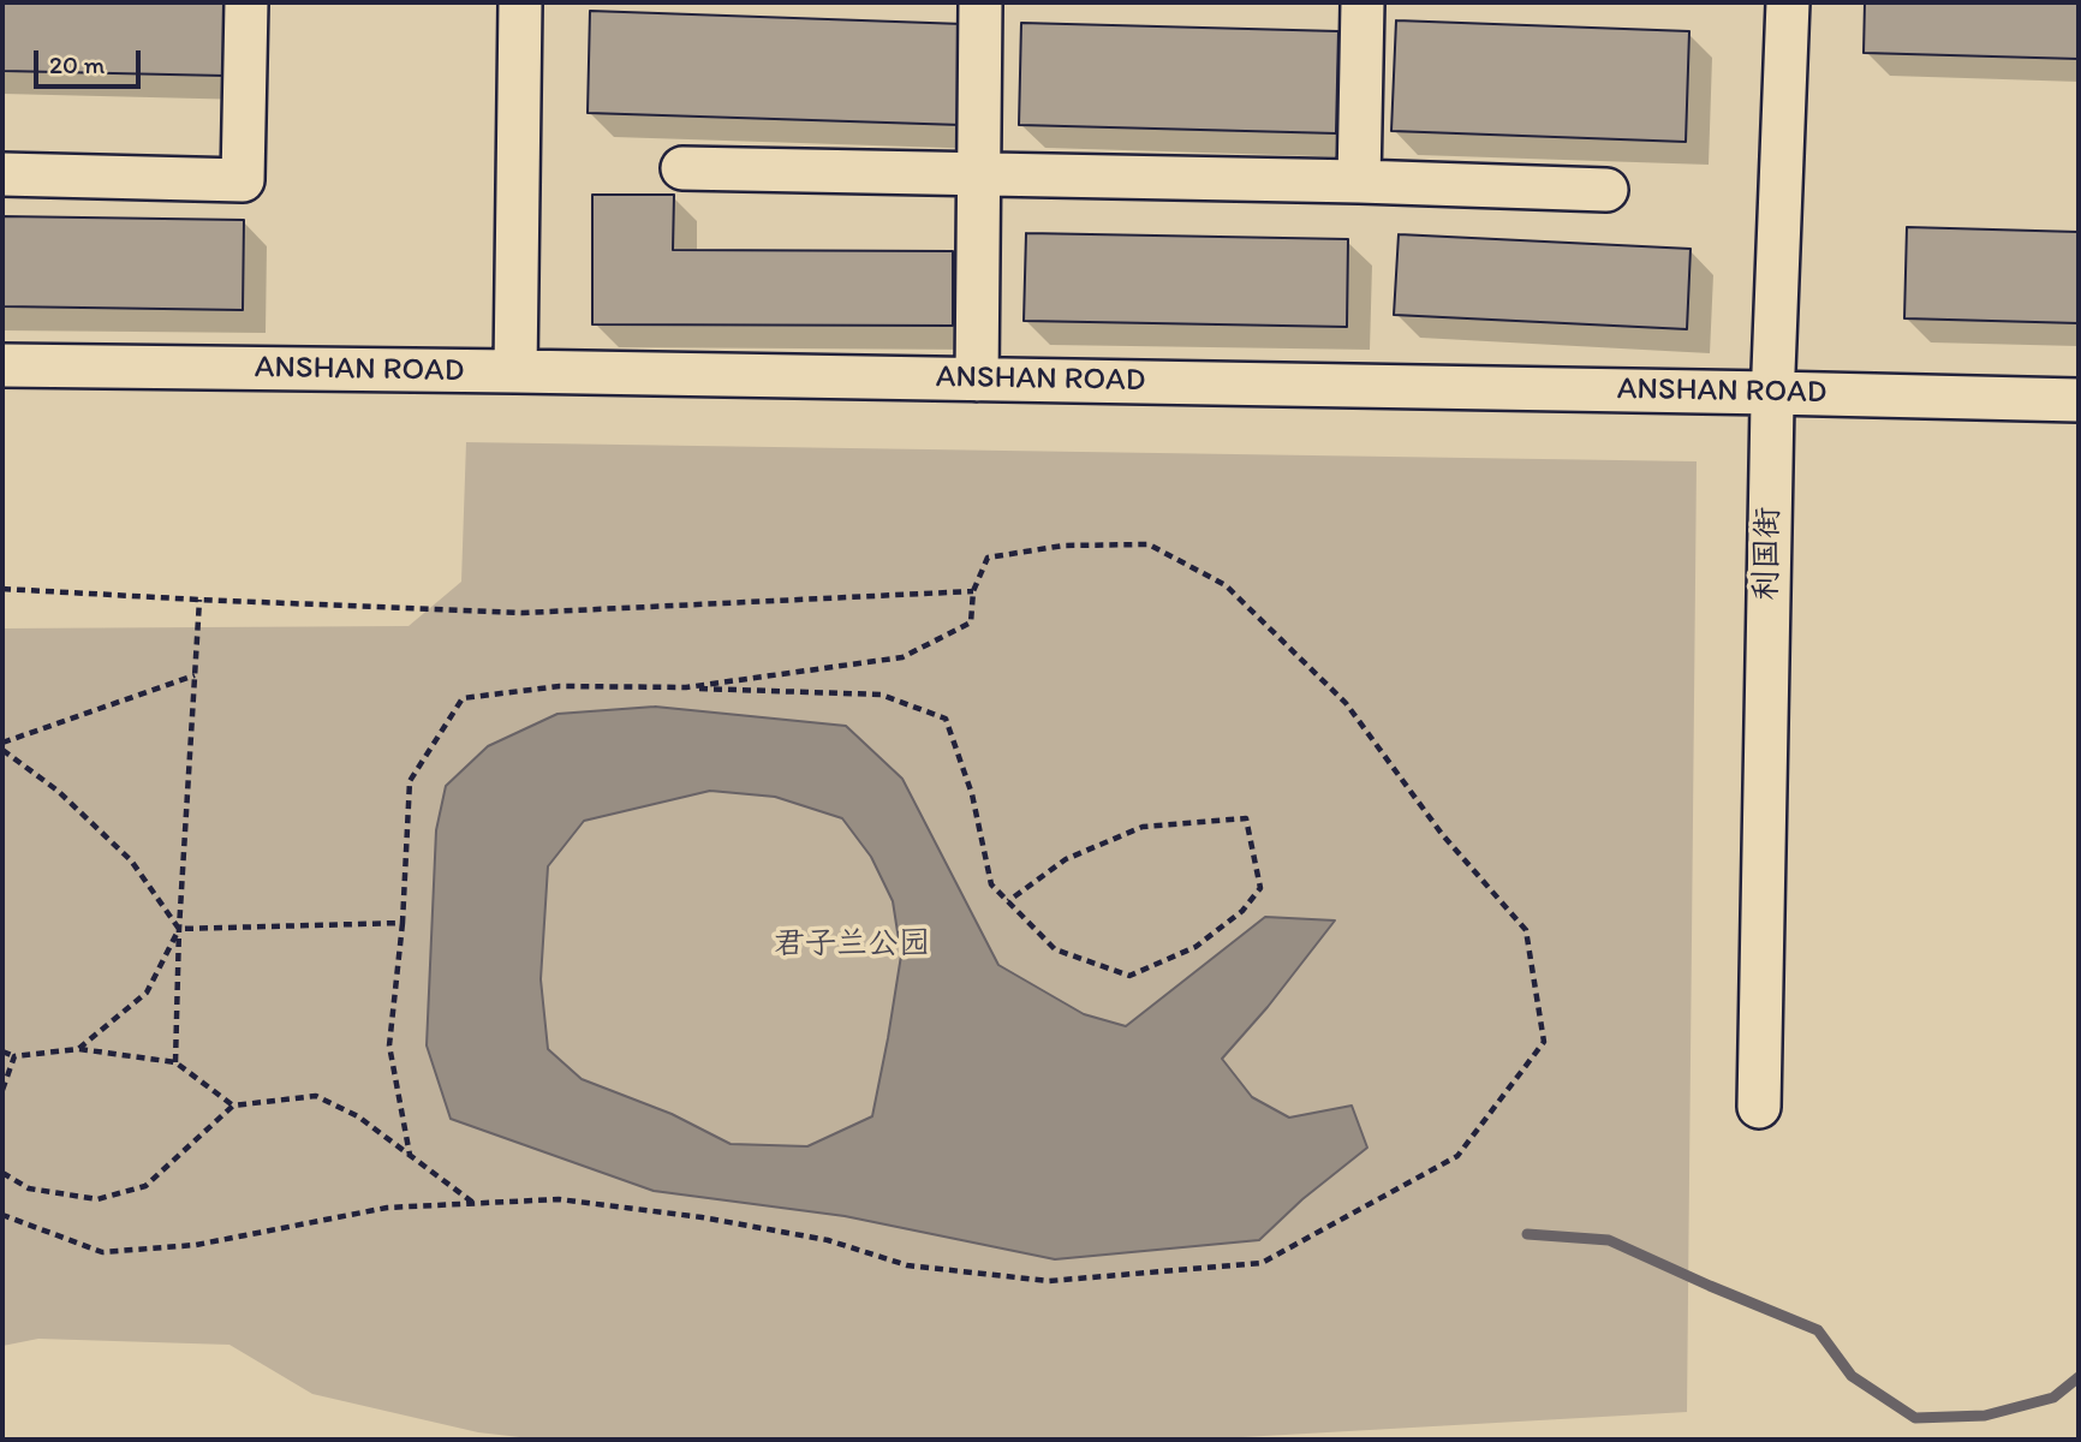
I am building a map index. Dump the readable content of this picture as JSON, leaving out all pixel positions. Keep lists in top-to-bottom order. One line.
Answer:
{"streets":{"street":["ANSHAN ROAD","利国街"]},"crossings":[["ANSHAN ROAD","利国街"]],"parks":["君子兰公园"],"scale_bar":"20 m"}
